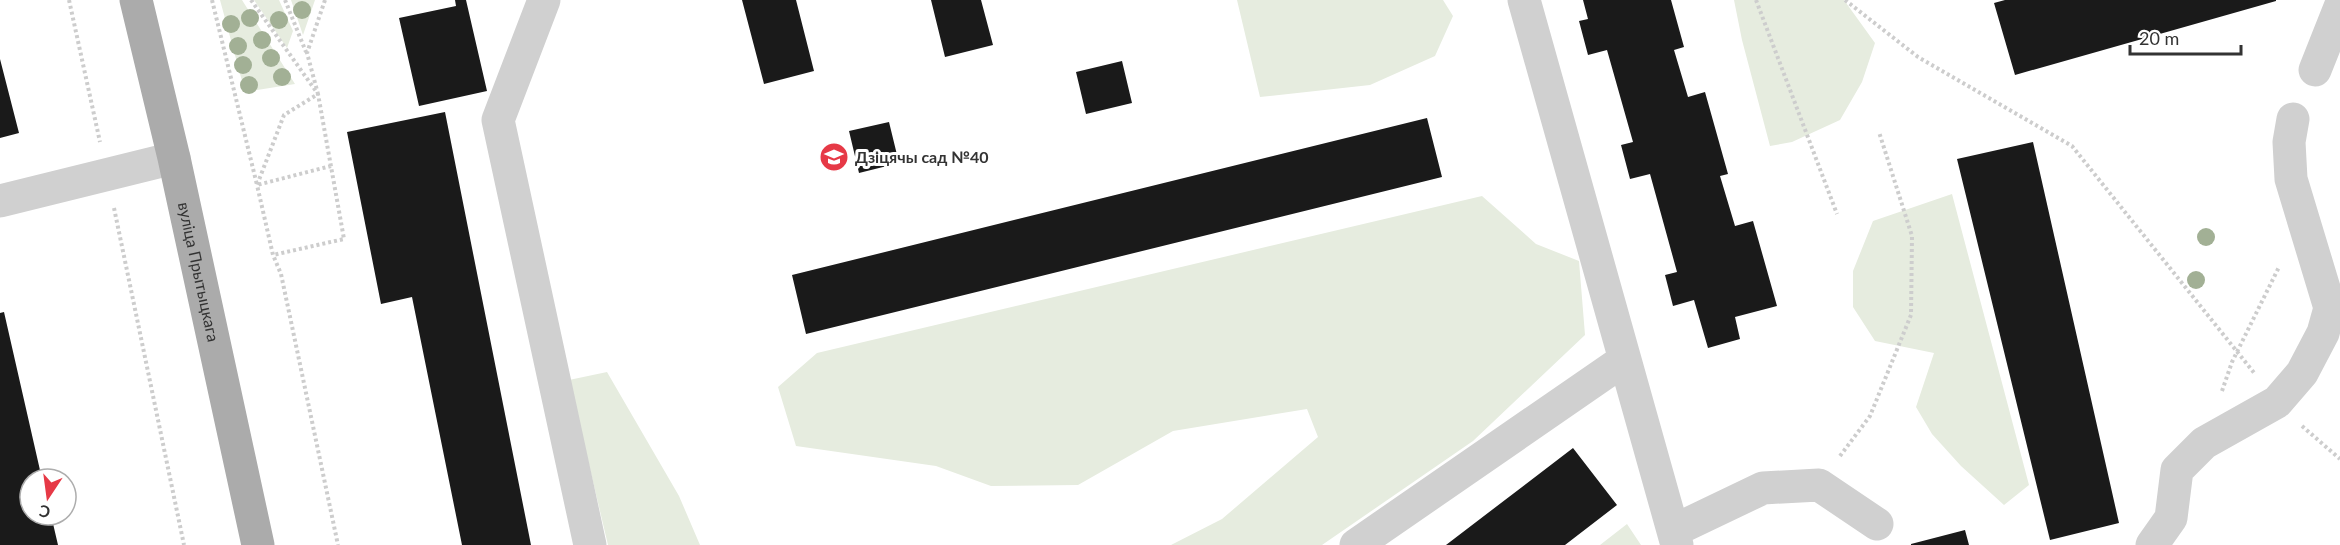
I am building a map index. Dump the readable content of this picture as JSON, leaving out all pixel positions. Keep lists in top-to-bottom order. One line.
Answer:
{"streets":{"main road":["вуліца Прытыцкага"]},"places":{"school or university":["Дзіцячы сад №40"]},"scale_bar":"20 m","north":"bottom"}
